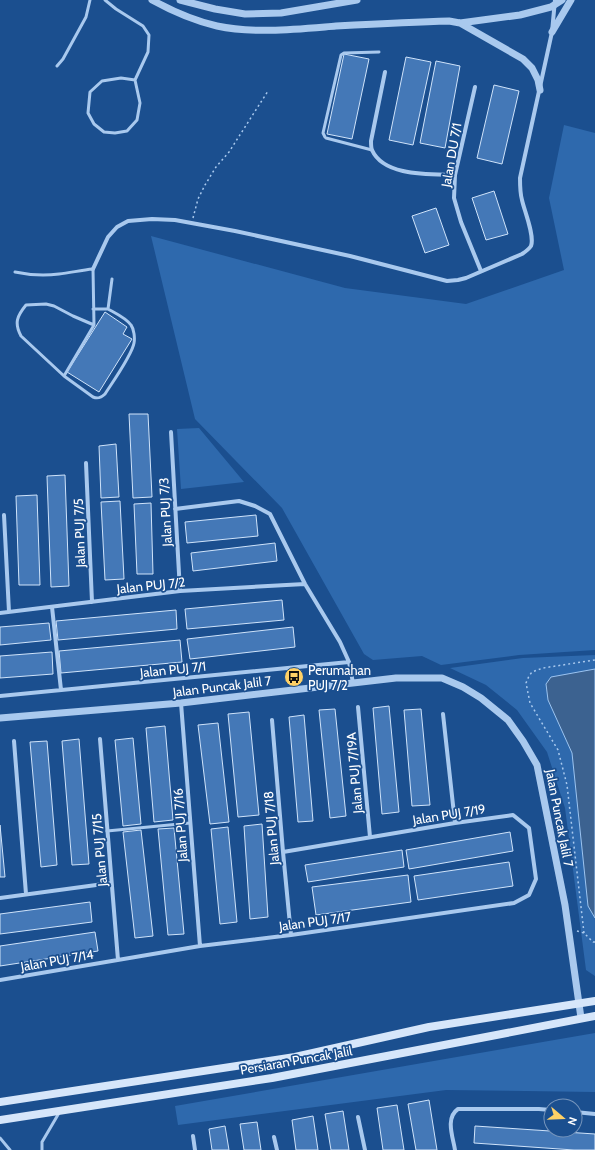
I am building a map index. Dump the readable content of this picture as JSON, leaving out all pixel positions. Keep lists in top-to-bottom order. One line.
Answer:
{"streets":{"main road":["Persiaran Puncak Jalil"],"street":["Jalan DU 7/1","Jalan PUJ 7/3","Jalan PUJ 7/5","Jalan PUJ 7/2","Jalan PUJ 7/1","Jalan Puncak Jalil 7","Jalan PUJ 7/19A","Jalan PUJ 7/19","Jalan PUJ 7/16","Jalan PUJ 7/18","Jalan PUJ 7/15","Jalan PUJ 7/17","Jalan PUJ 7/14"]},"crossings":[["Jalan PUJ 7/3","Jalan PUJ 7/2"],["Jalan PUJ 7/5","Jalan PUJ 7/2"],["Jalan Puncak Jalil 7","Jalan PUJ 7/16"],["Jalan Puncak Jalil 7","Persiaran Puncak Jalil"],["Jalan PUJ 7/19A","Jalan PUJ 7/19"],["Jalan PUJ 7/19","Jalan PUJ 7/18"],["Jalan PUJ 7/19","Jalan PUJ 7/17"],["Jalan PUJ 7/16","Jalan PUJ 7/17"],["Jalan PUJ 7/18","Jalan PUJ 7/17"],["Jalan PUJ 7/15","Jalan PUJ 7/17"],["Jalan PUJ 7/15","Jalan PUJ 7/14"],["Jalan PUJ 7/17","Jalan PUJ 7/14"]],"places":{"bus stop":["Perumahan PUJ 7/2"]},"north":"right"}
